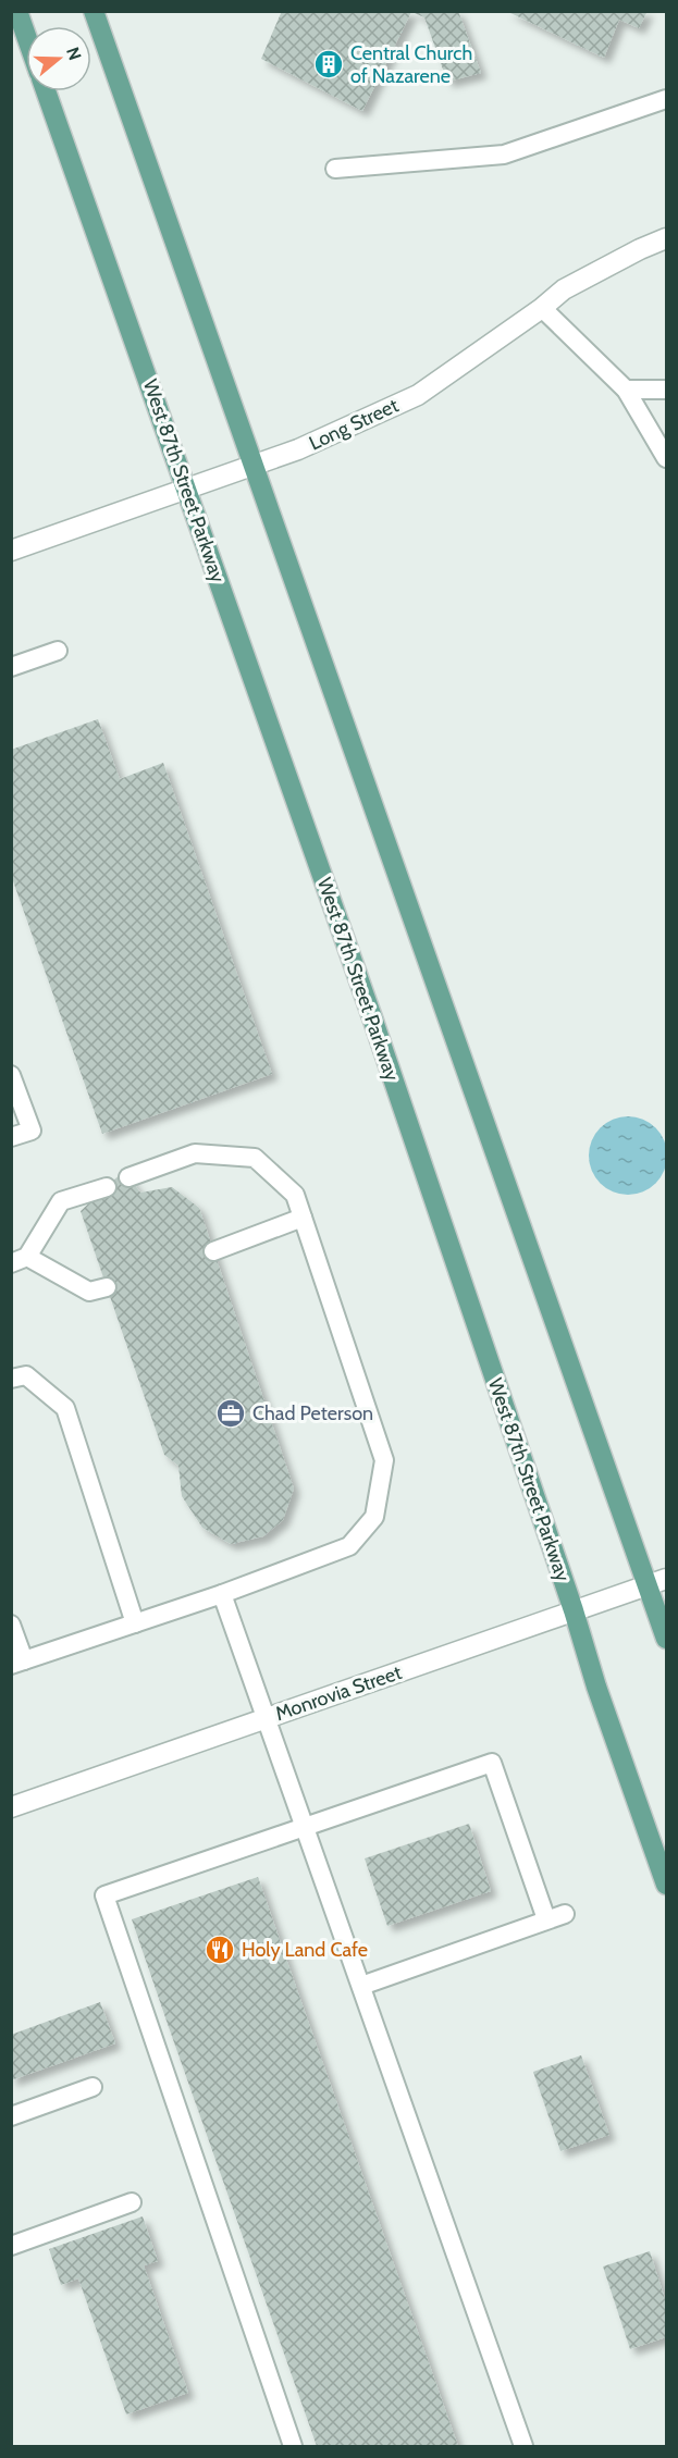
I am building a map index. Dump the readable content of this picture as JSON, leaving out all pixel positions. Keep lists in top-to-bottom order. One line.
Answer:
{"streets":{"main road":["West 87th Street Parkway"],"street":["Long Street","Monrovia Street"]},"crossings":[["Long Street","West 87th Street Parkway"],["West 87th Street Parkway","Monrovia Street"]],"places":{"building":["Central Church of Nazarene"],"office":["Chad Peterson"],"restaurant":["Holy Land Cafe"]},"north":"right"}
